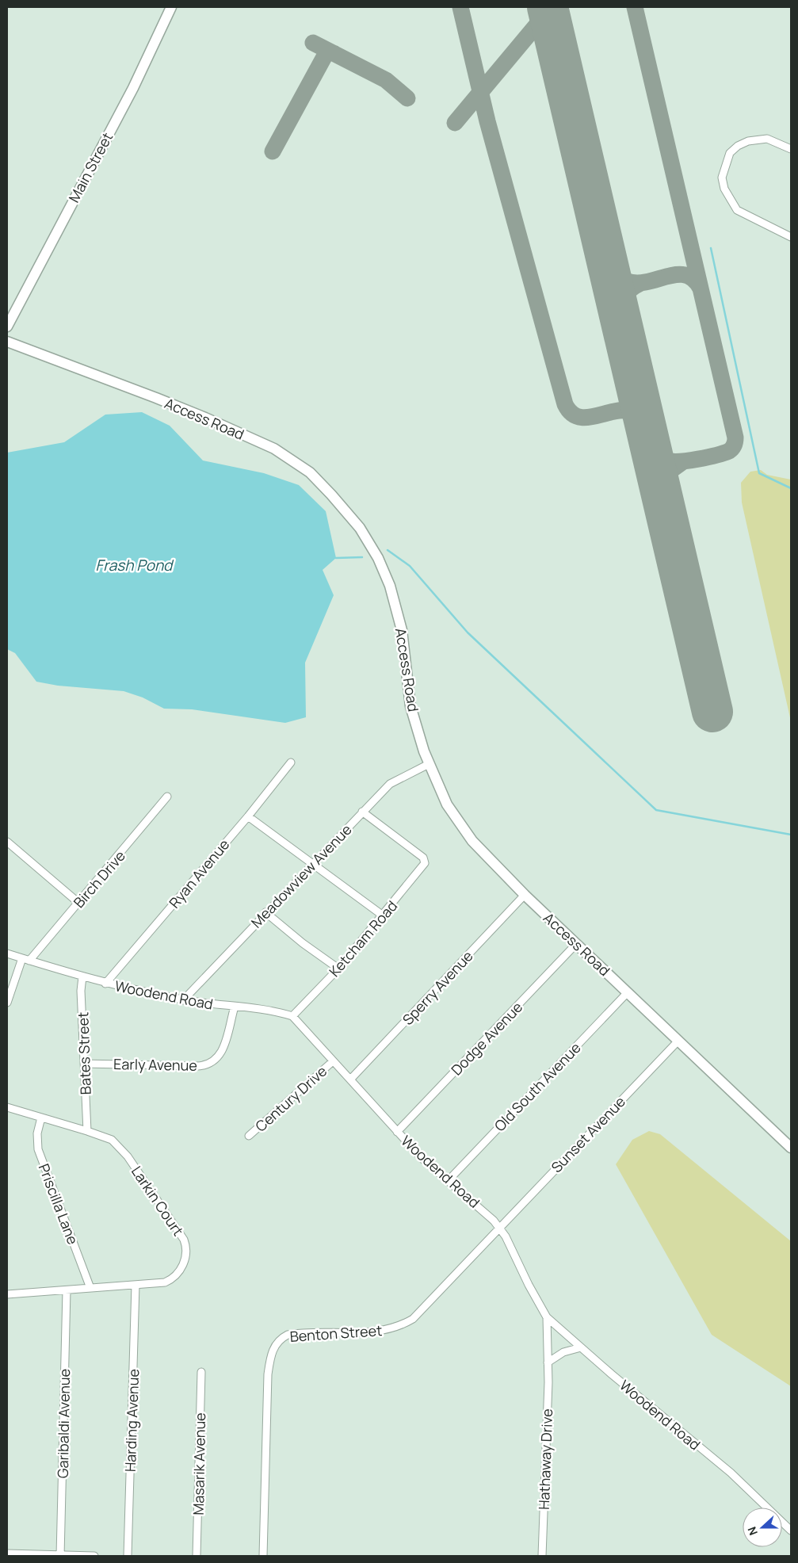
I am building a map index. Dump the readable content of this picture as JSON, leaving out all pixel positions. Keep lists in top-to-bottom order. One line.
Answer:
{"streets":{"main road":["Main Street","Access Road"],"street":["Ryan Avenue","Meadowview Avenue","Birch Drive","Ketcham Road","Sperry Avenue","Woodend Road","Dodge Avenue","Bates Street","Early Avenue","Old South Avenue","Century Drive","Sunset Avenue","Larkin Court","Priscilla Lane","Benton Street","Harding Avenue","Garibaldi Avenue","Hathaway Drive","Masarik Avenue"]},"crossings":[["Access Road","Meadowview Avenue"],["Access Road","Sperry Avenue"],["Access Road","Dodge Avenue"],["Access Road","Old South Avenue"],["Access Road","Sunset Avenue"],["Ryan Avenue","Woodend Road"],["Meadowview Avenue","Ketcham Road"],["Meadowview Avenue","Woodend Road"],["Birch Drive","Woodend Road"],["Ketcham Road","Woodend Road"],["Sperry Avenue","Woodend Road"],["Woodend Road","Dodge Avenue"],["Woodend Road","Bates Street"],["Woodend Road","Early Avenue"],["Woodend Road","Old South Avenue"],["Woodend Road","Century Drive"],["Woodend Road","Sunset Avenue"],["Woodend Road","Benton Street"],["Woodend Road","Hathaway Drive"],["Bates Street","Early Avenue"],["Bates Street","Larkin Court"],["Sunset Avenue","Benton Street"],["Larkin Court","Priscilla Lane"],["Larkin Court","Harding Avenue"],["Larkin Court","Garibaldi Avenue"]],"water":["Frash Pond"],"north":"left"}
